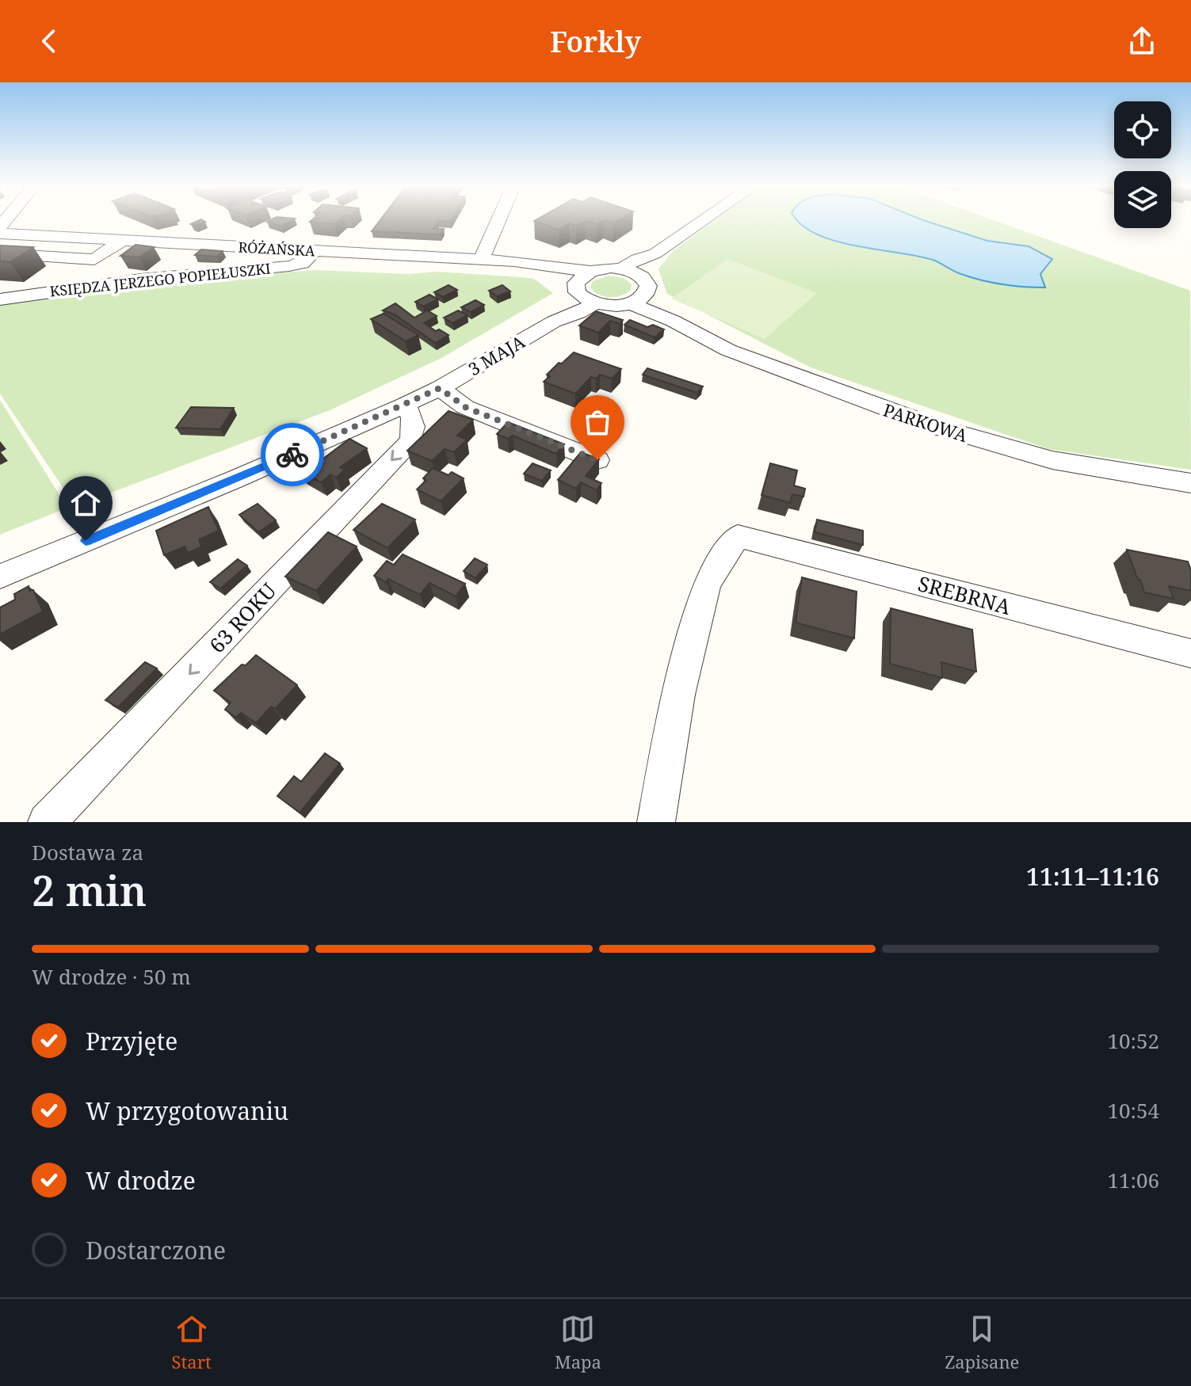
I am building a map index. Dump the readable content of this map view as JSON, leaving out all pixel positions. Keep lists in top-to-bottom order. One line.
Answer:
{"streets":{"street":["RÓŻAŃSKA","KSIĘDZA JERZEGO POPIEŁUSZKI","3 MAJA","PARKOWA","SREBRNA","63 ROKU"]},"crossings":[["RÓŻAŃSKA","KSIĘDZA JERZEGO POPIEŁUSZKI"],["RÓŻAŃSKA","3 MAJA"],["3 MAJA","63 ROKU"]],"one_way":["63 ROKU"],"page":{"header":"Forkly","heading":["2 min","Dostawa za","11:11–11:16"],"bar":"W drodze · 50 m","list":[["Przyjęte","10:52"],["W przygotowaniu","10:54"],["W drodze","11:06"],"Dostarczone"],"tabs":["Start","Mapa","Zapisane"]}}
